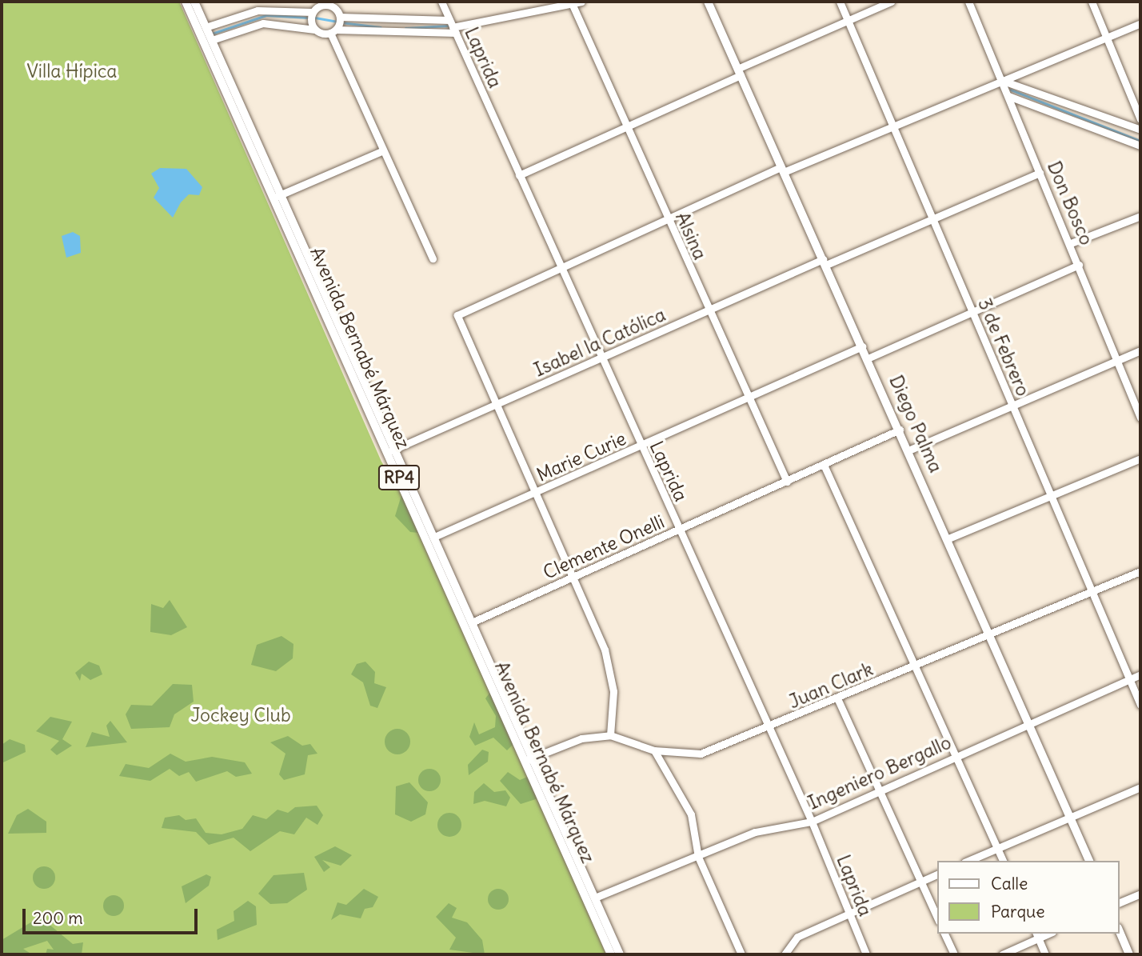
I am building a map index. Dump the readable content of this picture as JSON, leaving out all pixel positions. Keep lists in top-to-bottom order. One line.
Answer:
{"streets":{"main road":["Avenida Bernabé Márquez","Diego Palma","RP4"],"street":["Laprida","Don Bosco","Alsina","Isabel la Católica","3 de Febrero","Marie Curie","Clemente Onelli","Juan Clark","Ingeniero Bergallo"]},"crossings":[["Laprida","Isabel la Católica"],["Laprida","Marie Curie"],["Laprida","Clemente Onelli"],["Laprida","Juan Clark"],["Laprida","Ingeniero Bergallo"],["Don Bosco","Isabel la Católica"],["Alsina","Isabel la Católica"],["Alsina","Marie Curie"],["Alsina","Clemente Onelli"],["Isabel la Católica","3 de Febrero"],["Isabel la Católica","Avenida Bernabé Márquez"],["Isabel la Católica","Diego Palma"],["3 de Febrero","Juan Clark"],["3 de Febrero","Ingeniero Bergallo"],["Avenida Bernabé Márquez","Marie Curie"],["Avenida Bernabé Márquez","Clemente Onelli"],["Avenida Bernabé Márquez","Juan Clark"],["Avenida Bernabé Márquez","Ingeniero Bergallo"],["Diego Palma","Marie Curie"],["Diego Palma","Clemente Onelli"],["Diego Palma","Juan Clark"],["Diego Palma","Ingeniero Bergallo"]],"parks":["Villa Hípica","Jockey Club"],"legend":["Calle","Parque"],"scale_bar":"200 m"}
